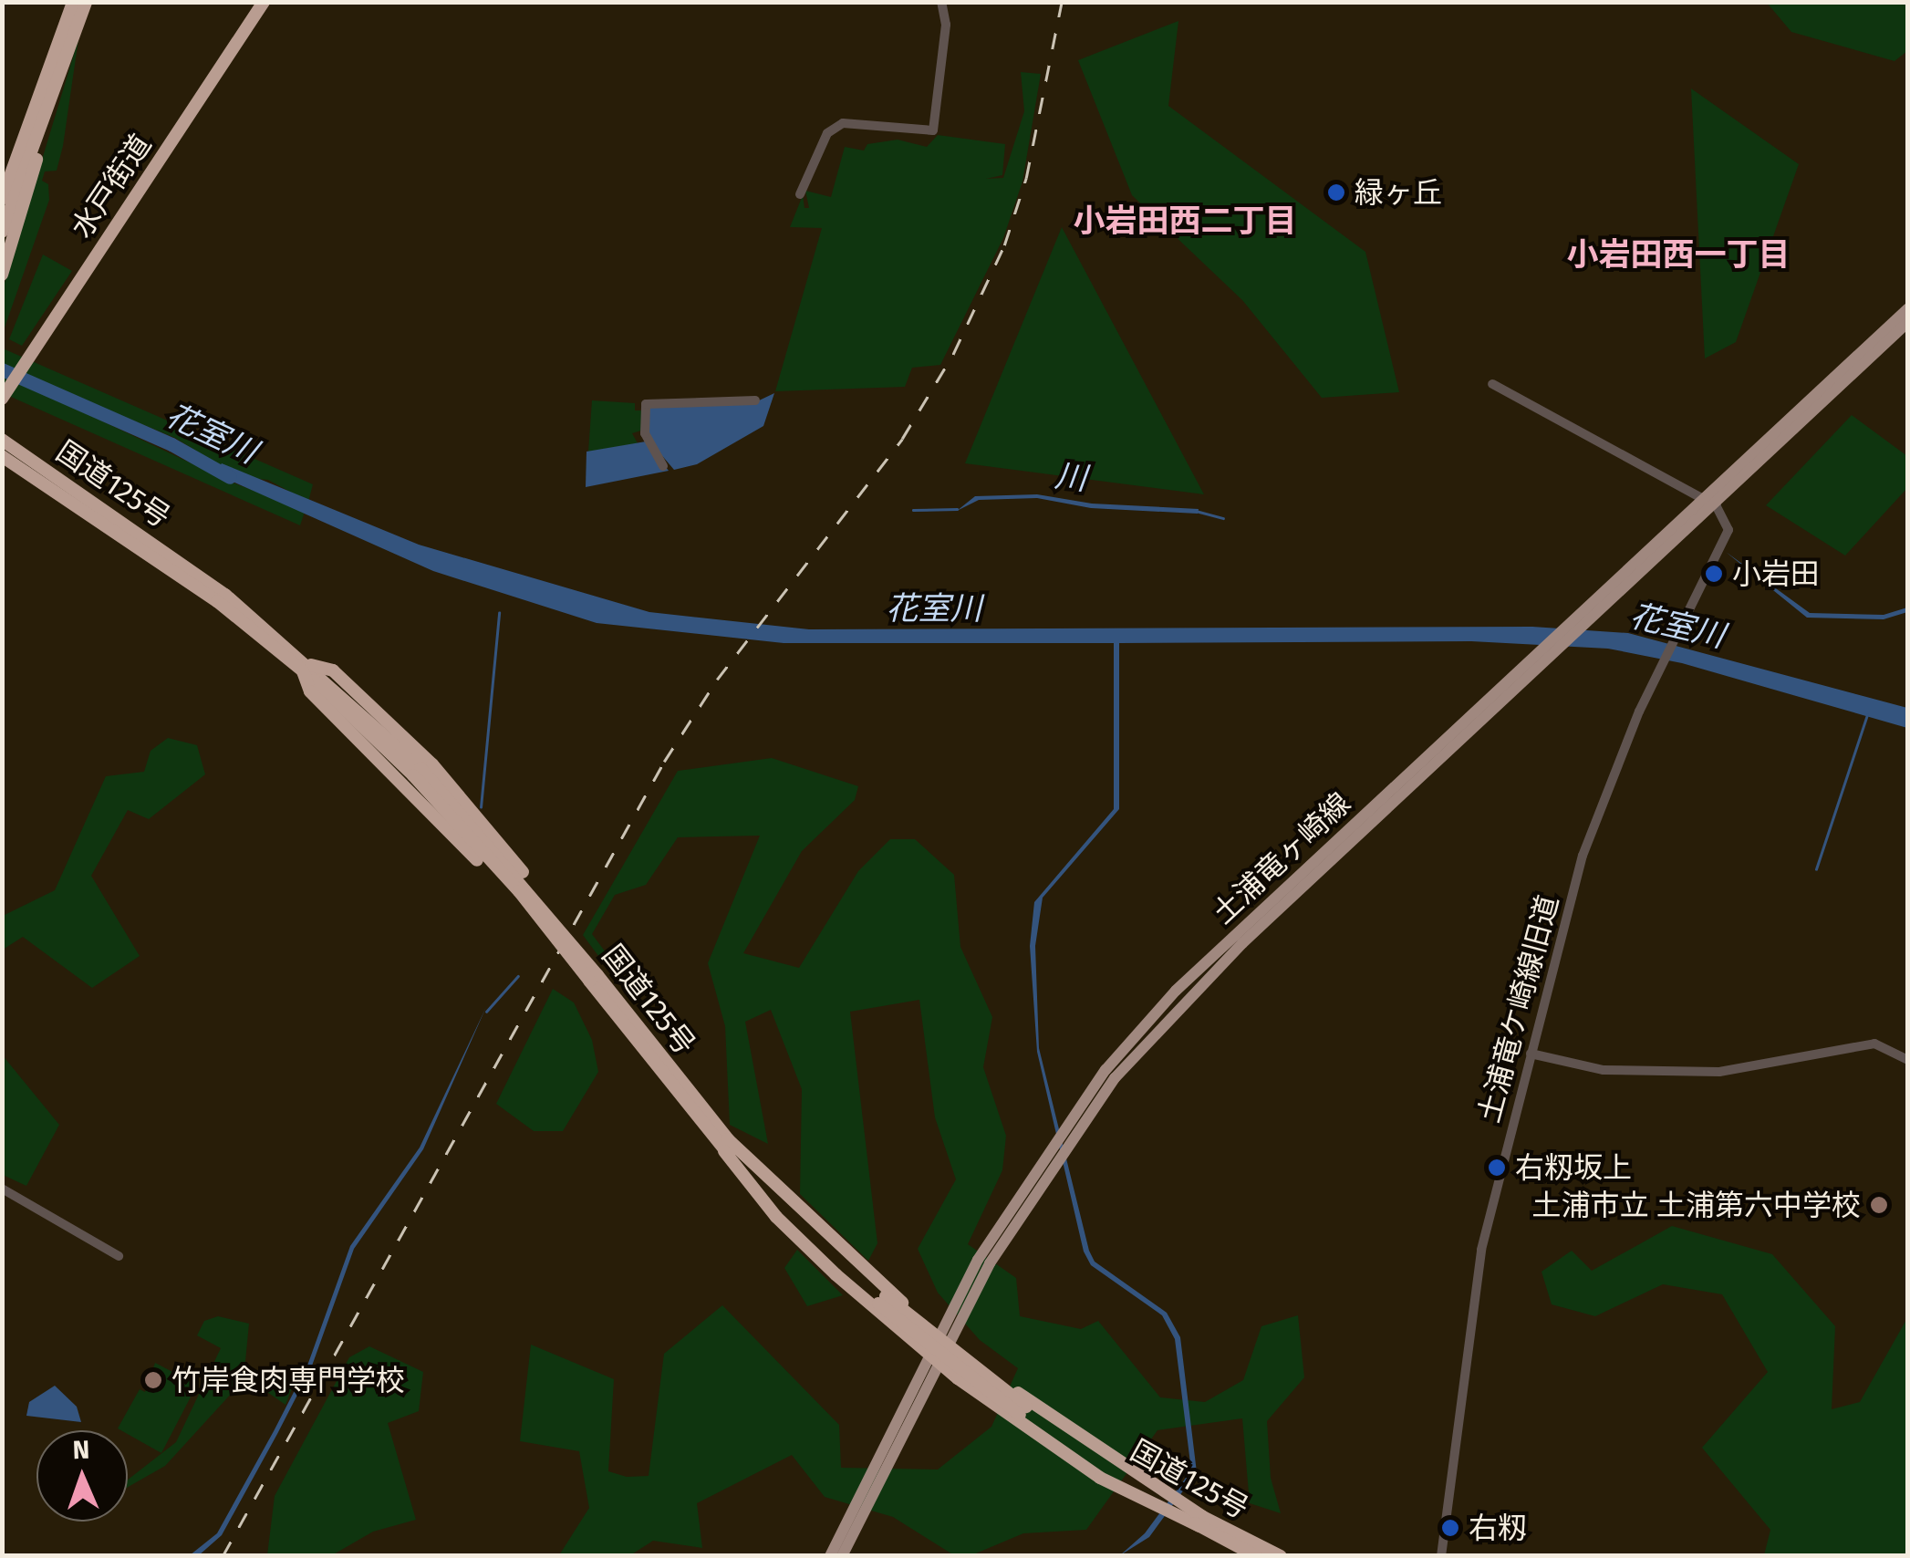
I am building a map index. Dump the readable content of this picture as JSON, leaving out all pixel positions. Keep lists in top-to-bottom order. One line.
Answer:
{"streets":{"highway":["水戸街道","国道125号"],"main road":["土浦竜ヶ崎線"],"street":["土浦竜ケ崎線旧道"]},"crossings":[["土浦竜ヶ崎線","土浦竜ケ崎線旧道"]],"districts":["小岩田西二丁目","小岩田西一丁目"],"water":["花室川","川"],"places":["緑ヶ丘","小岩田","右籾坂上","土浦市立 土浦第六中学校","竹岸食肉専門学校","右籾"],"north":"top"}
